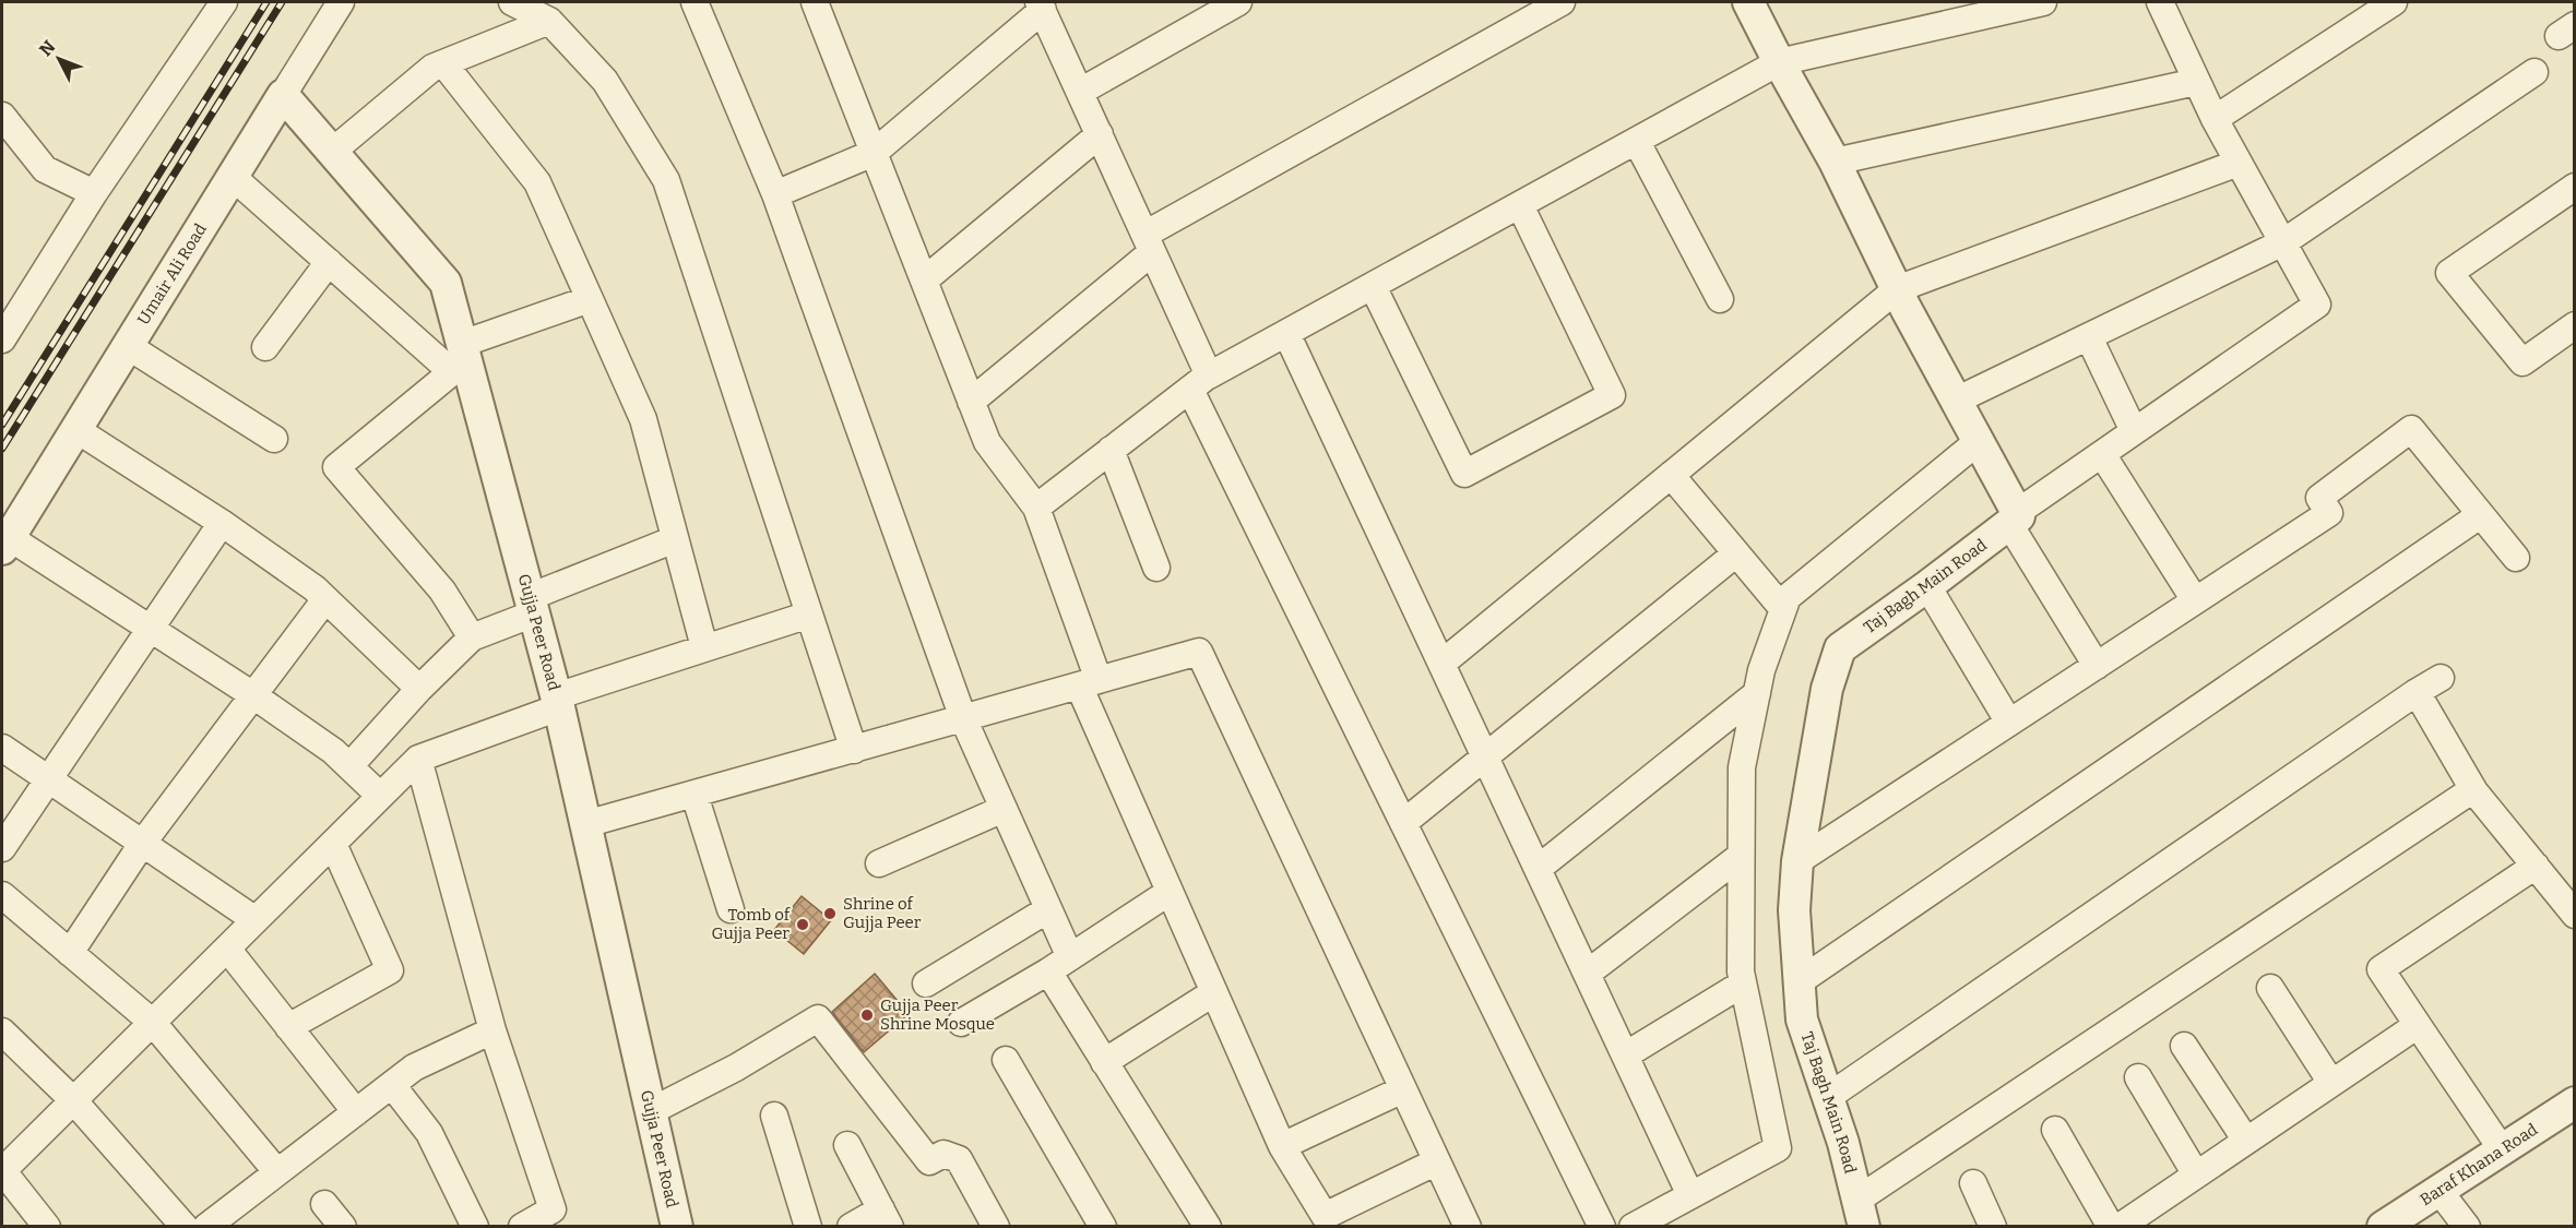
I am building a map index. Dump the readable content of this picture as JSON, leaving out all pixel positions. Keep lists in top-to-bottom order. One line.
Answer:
{"streets":{"street":["Umair Ali Road","Taj Bagh Main Road","Gujja Peer Road","Baraf Khana Road"]},"crossings":[["Umair Ali Road","Gujja Peer Road"]],"places":["Shrine of Gujja Peer","Tomb of Gujja Peer","Gujja Peer Shrine Mosque"],"north":"top left"}
